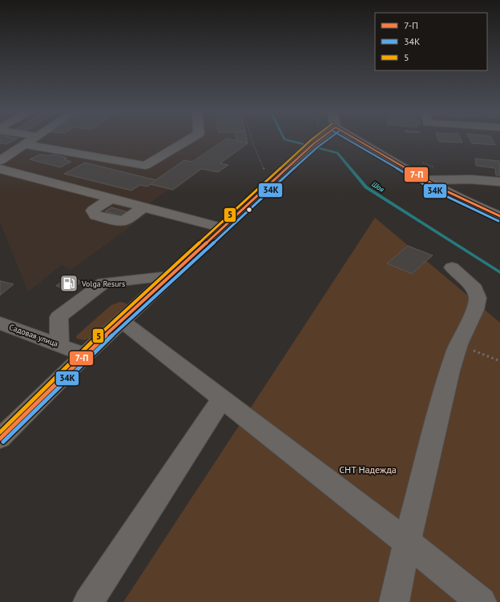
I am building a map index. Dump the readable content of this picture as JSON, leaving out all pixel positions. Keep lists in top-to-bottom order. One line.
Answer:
{"streets":{"street":["Садовая улица"]},"water":["Шоя"],"parks":["СНТ Надежда"],"places":{"fuel station":["Volga Resurs"]},"lines":["transit line 7-П","transit line 34К","transit line 5"],"legend":["7-П","34К","5"]}
